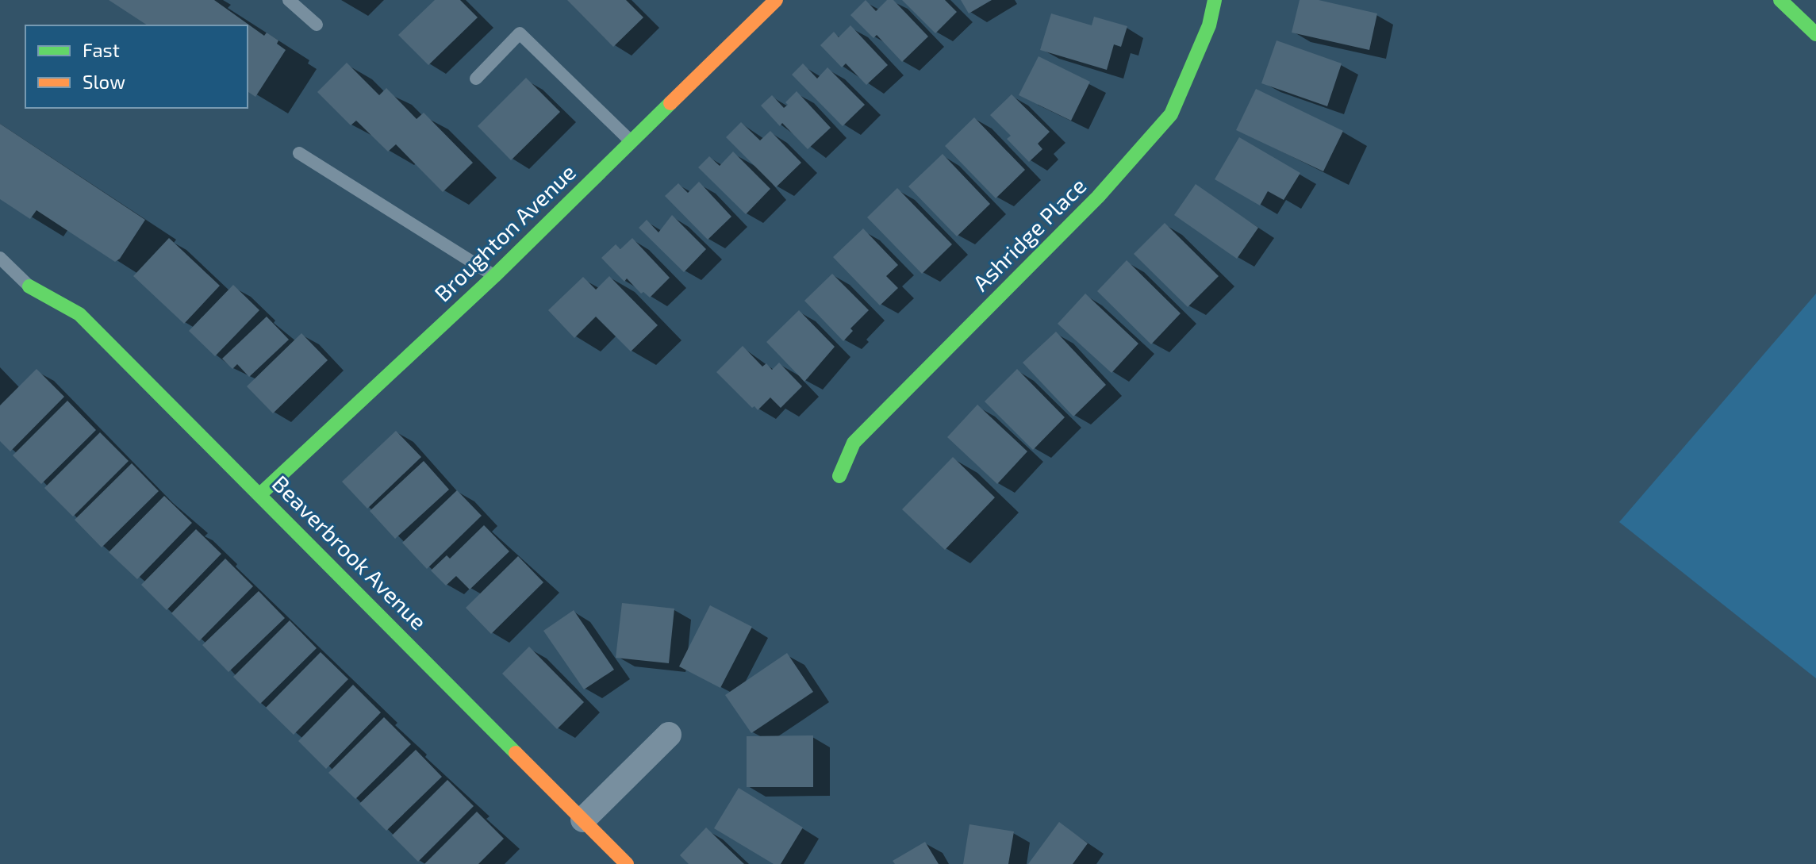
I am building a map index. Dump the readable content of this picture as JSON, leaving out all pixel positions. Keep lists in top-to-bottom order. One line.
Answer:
{"streets":{"street":["Broughton Avenue","Ashridge Place","Beaverbrook Avenue"]},"crossings":[["Broughton Avenue","Beaverbrook Avenue"]],"legend":["Fast","Slow"]}
